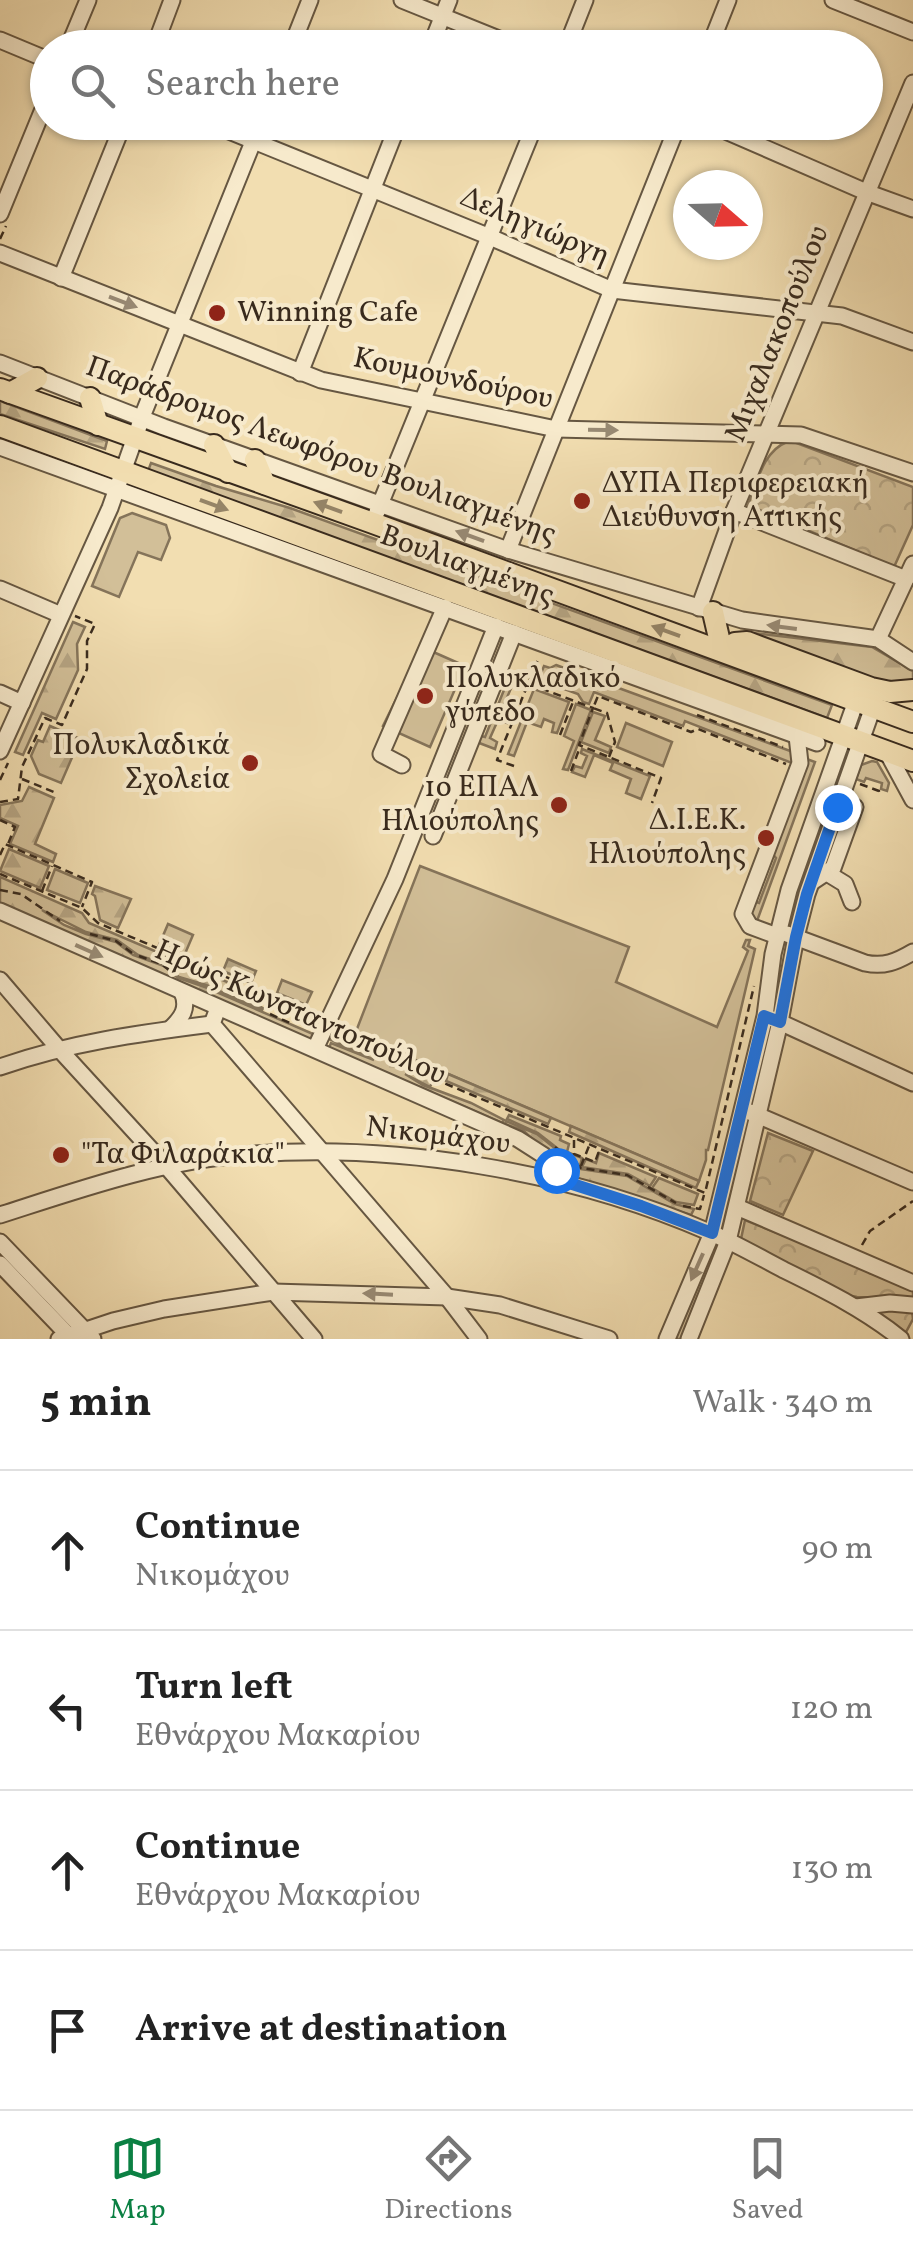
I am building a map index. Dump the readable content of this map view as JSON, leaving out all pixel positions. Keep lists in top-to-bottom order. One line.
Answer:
{"streets":{"main road":["Βουλιαγμένης"],"street":["Δεληγιώργη","Μιχαλακοπούλου","Κουμουνδούρου","Παράδρομος Λεωφόρου Βουλιαγμένης","Ηρώς Κωνσταντοπούλου","Νικομάχου"]},"crossings":[["Δεληγιώργη","Μιχαλακοπούλου"],["Μιχαλακοπούλου","Κουμουνδούρου"],["Μιχαλακοπούλου","Παράδρομος Λεωφόρου Βουλιαγμένης"],["Παράδρομος Λεωφόρου Βουλιαγμένης","Βουλιαγμένης"],["Ηρώς Κωνσταντοπούλου","Νικομάχου"]],"one_way":["Κουμουνδούρου"],"places":["Winning Cafe","ΔΥΠΑ Περιφερειακή Διεύθυνση Αττικής","Πολυκλαδικό γύπεδο","Πολυκλαδικά Σχολεία","1ο ΕΠΑΛ Ηλιούπολης","Δ.Ι.Ε.Κ. Ηλιούπολης","\"Τα Φιλαράκια\""],"north":"right","page":{"search":"Search here","heading":["5 min","Walk · 340 m"],"list":[["Continue","Νικομάχου","90 m"],["Turn left","Εθνάρχου Μακαρίου","120 m"],["Continue","Εθνάρχου Μακαρίου","130 m"],"Arrive at destination"],"nav":["Map","Directions","Saved"]}}
